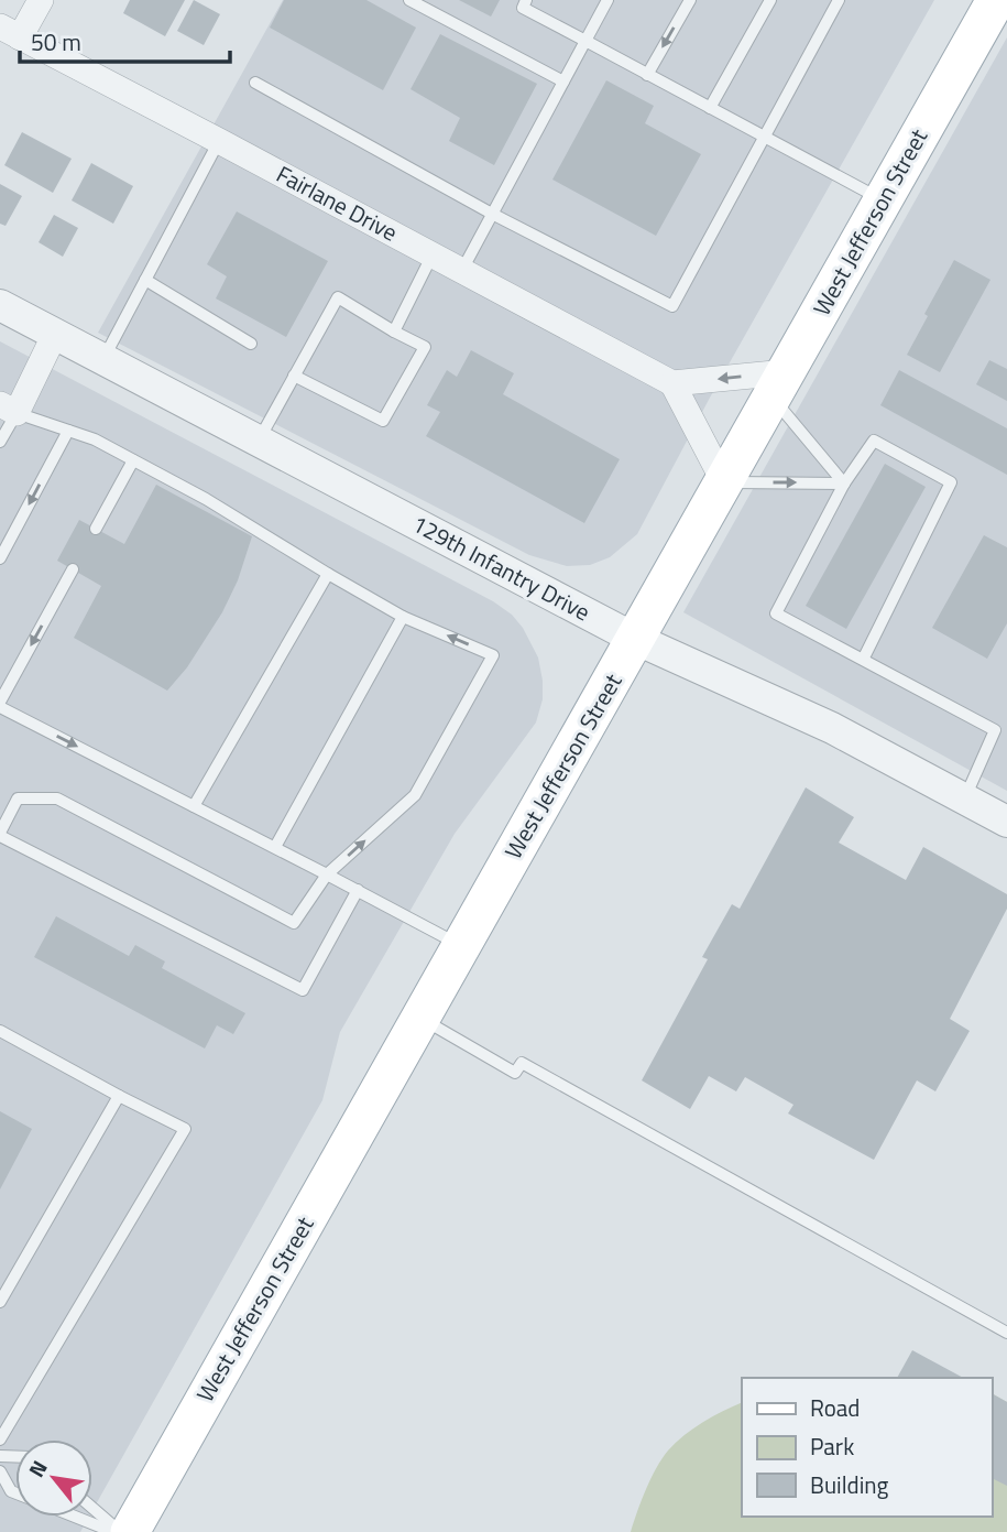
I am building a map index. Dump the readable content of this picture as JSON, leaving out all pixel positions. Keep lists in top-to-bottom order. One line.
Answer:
{"streets":{"main road":["West Jefferson Street"],"street":["Fairlane Drive","129th Infantry Drive"]},"crossings":[["West Jefferson Street","129th Infantry Drive"]],"legend":["Road","Park","Building"],"scale_bar":"50 m","north":"top left"}
